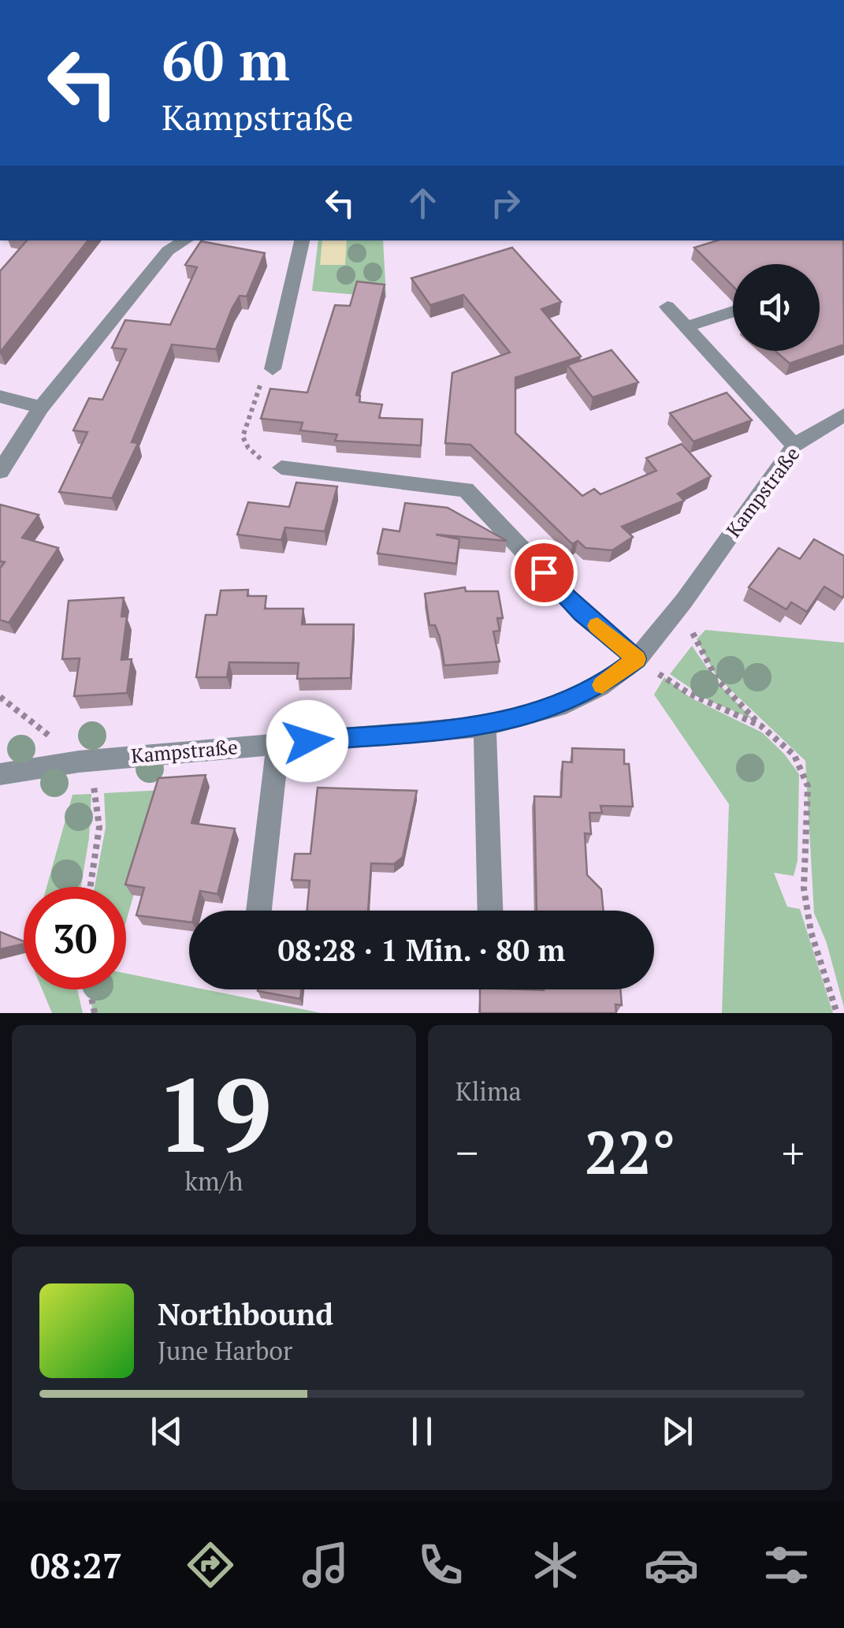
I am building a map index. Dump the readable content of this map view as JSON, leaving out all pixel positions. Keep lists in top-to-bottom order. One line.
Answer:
{"streets":{"street":["Kampstraße"]},"page":{"turn":["60 m","Kampstraße"],"limit":"30","trip":"08:28 · 1 Min. · 80 m","tile":[["19","km/h"],"Klima"],"heat":["−","22°","+"],"song":["Northbound","June Harbor"],"tabs":"08:27"}}
